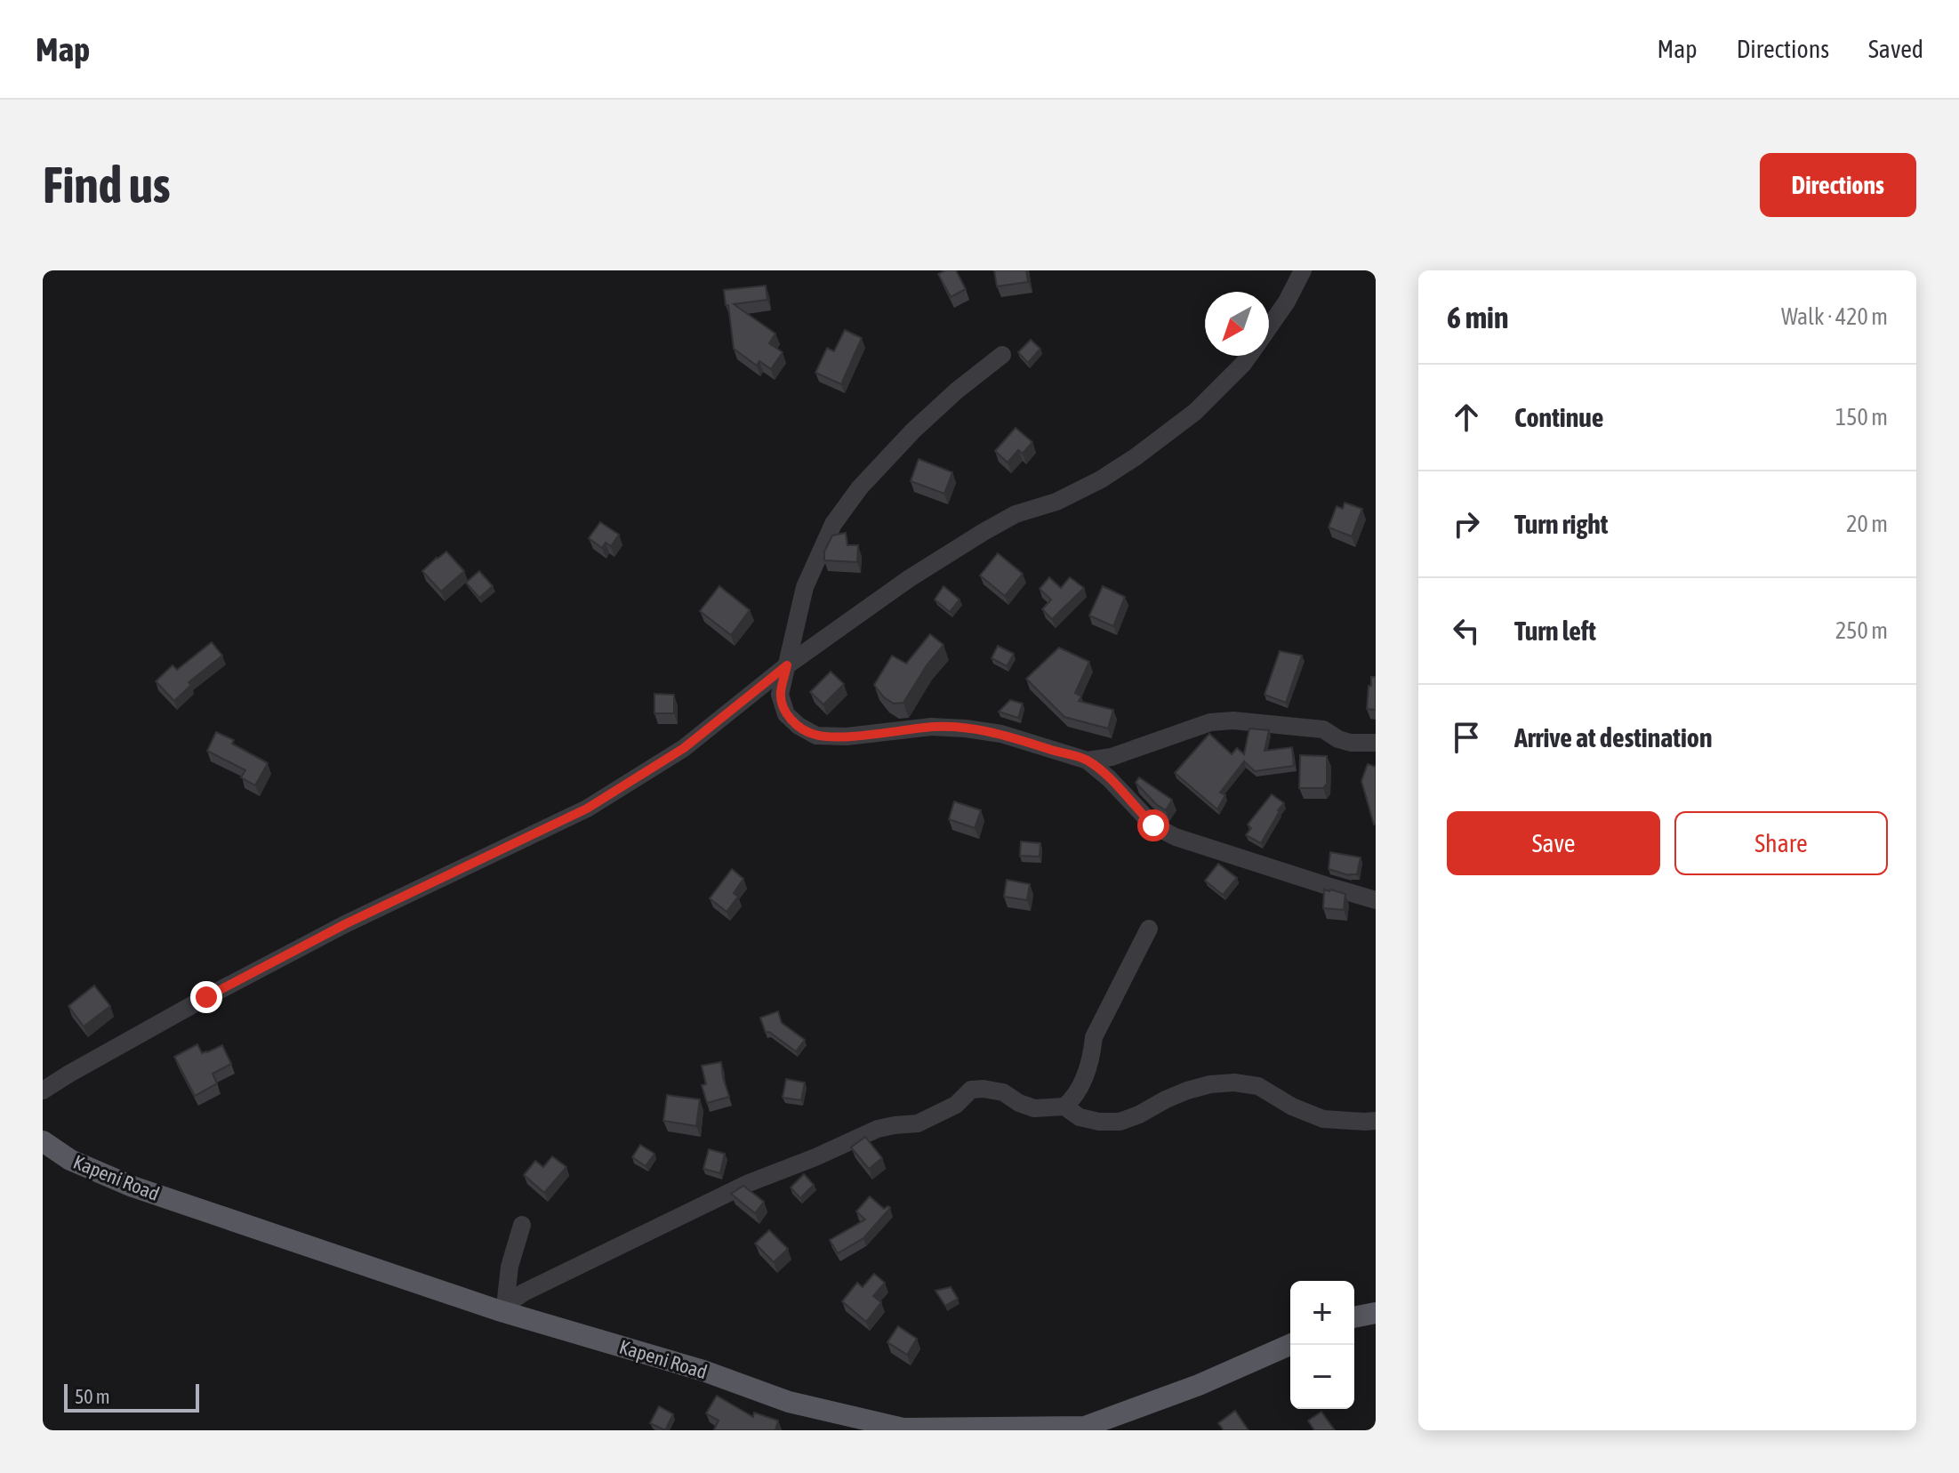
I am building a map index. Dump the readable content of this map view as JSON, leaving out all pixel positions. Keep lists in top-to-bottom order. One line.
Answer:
{"streets":{"main road":["Kapeni Road"]},"scale_bar":"50 m","north":"bottom left","page":{"header":"Map","nav":["Map","Directions","Saved"],"buttons":["Directions",["Save","Share"]],"title":"Find us","heading":["6 min","Walk · 420 m"],"list":[["Continue","150 m"],["Turn right","20 m"],["Turn left","250 m"],"Arrive at destination"],"map_buttons":["+","−"],"scale":"50 m"}}
